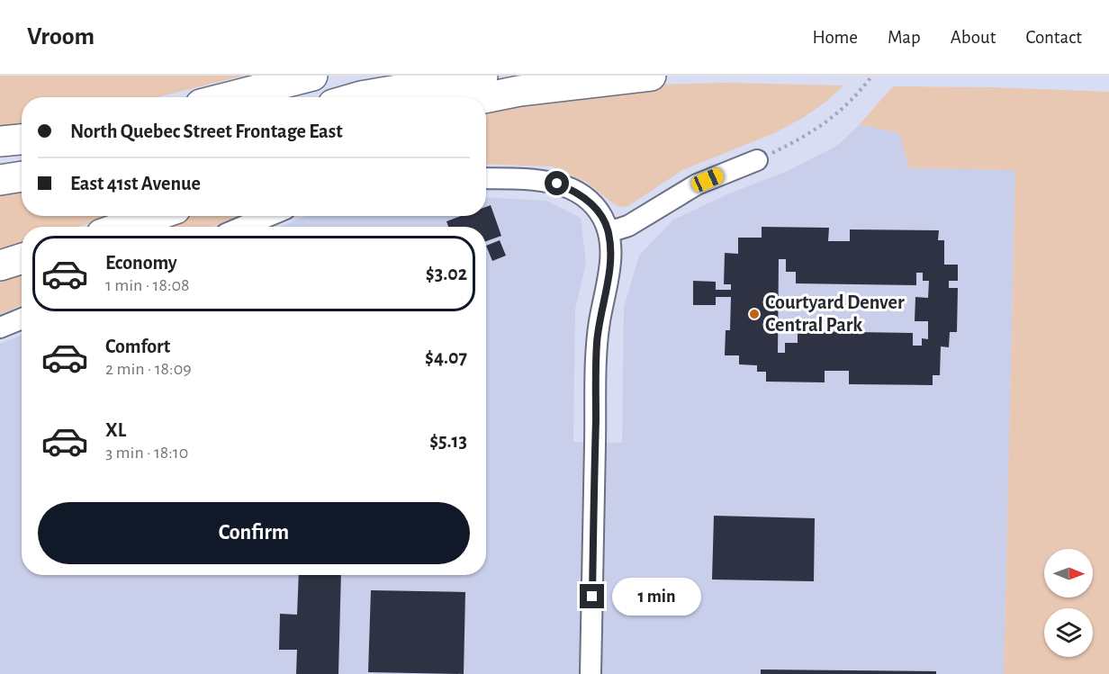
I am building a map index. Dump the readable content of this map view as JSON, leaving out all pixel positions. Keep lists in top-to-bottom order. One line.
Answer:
{"places":["Courtyard Denver Central Park"],"north":"right","page":{"header":"Vroom","nav":["Home","Map","About","Contact"],"banner":["North Quebec Street Frontage East","East 41st Avenue"],"list":[{"name":"Economy","note":"1 min · 18:08","value":"$3.02"},{"name":"Comfort","note":"2 min · 18:09","value":"$4.07"},{"name":"XL","note":"3 min · 18:10","value":"$5.13"}],"buttons":"Confirm","bubble":"1 min"}}
